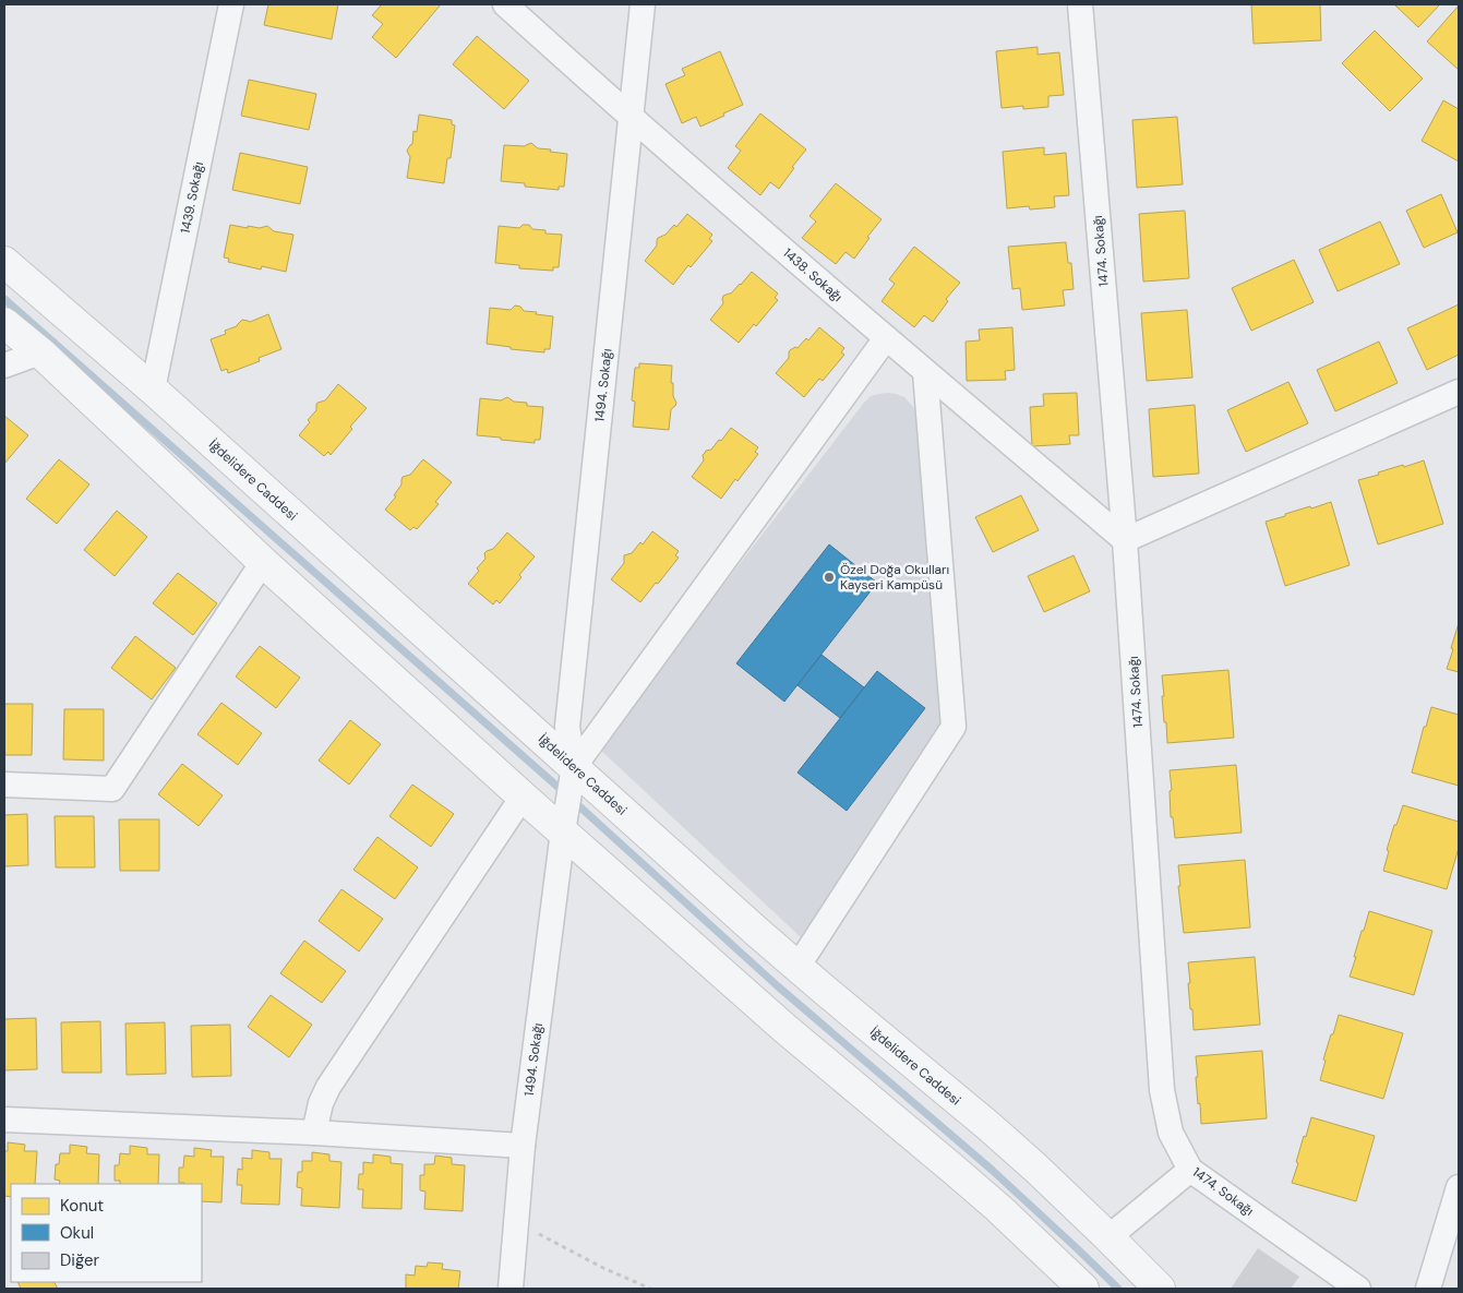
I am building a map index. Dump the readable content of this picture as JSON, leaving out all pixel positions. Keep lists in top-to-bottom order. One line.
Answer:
{"streets":{"street":["1439. Sokağı","1474. Sokağı","1438. Sokağı","1494. Sokağı","İğdelidere Caddesi"]},"crossings":[["1439. Sokağı","İğdelidere Caddesi"],["1474. Sokağı","1438. Sokağı"],["1438. Sokağı","1494. Sokağı"],["1494. Sokağı","İğdelidere Caddesi"]],"places":["Özel Doğa Okulları Kayseri Kampüsü"],"legend":["Konut","Okul","Diğer"]}
